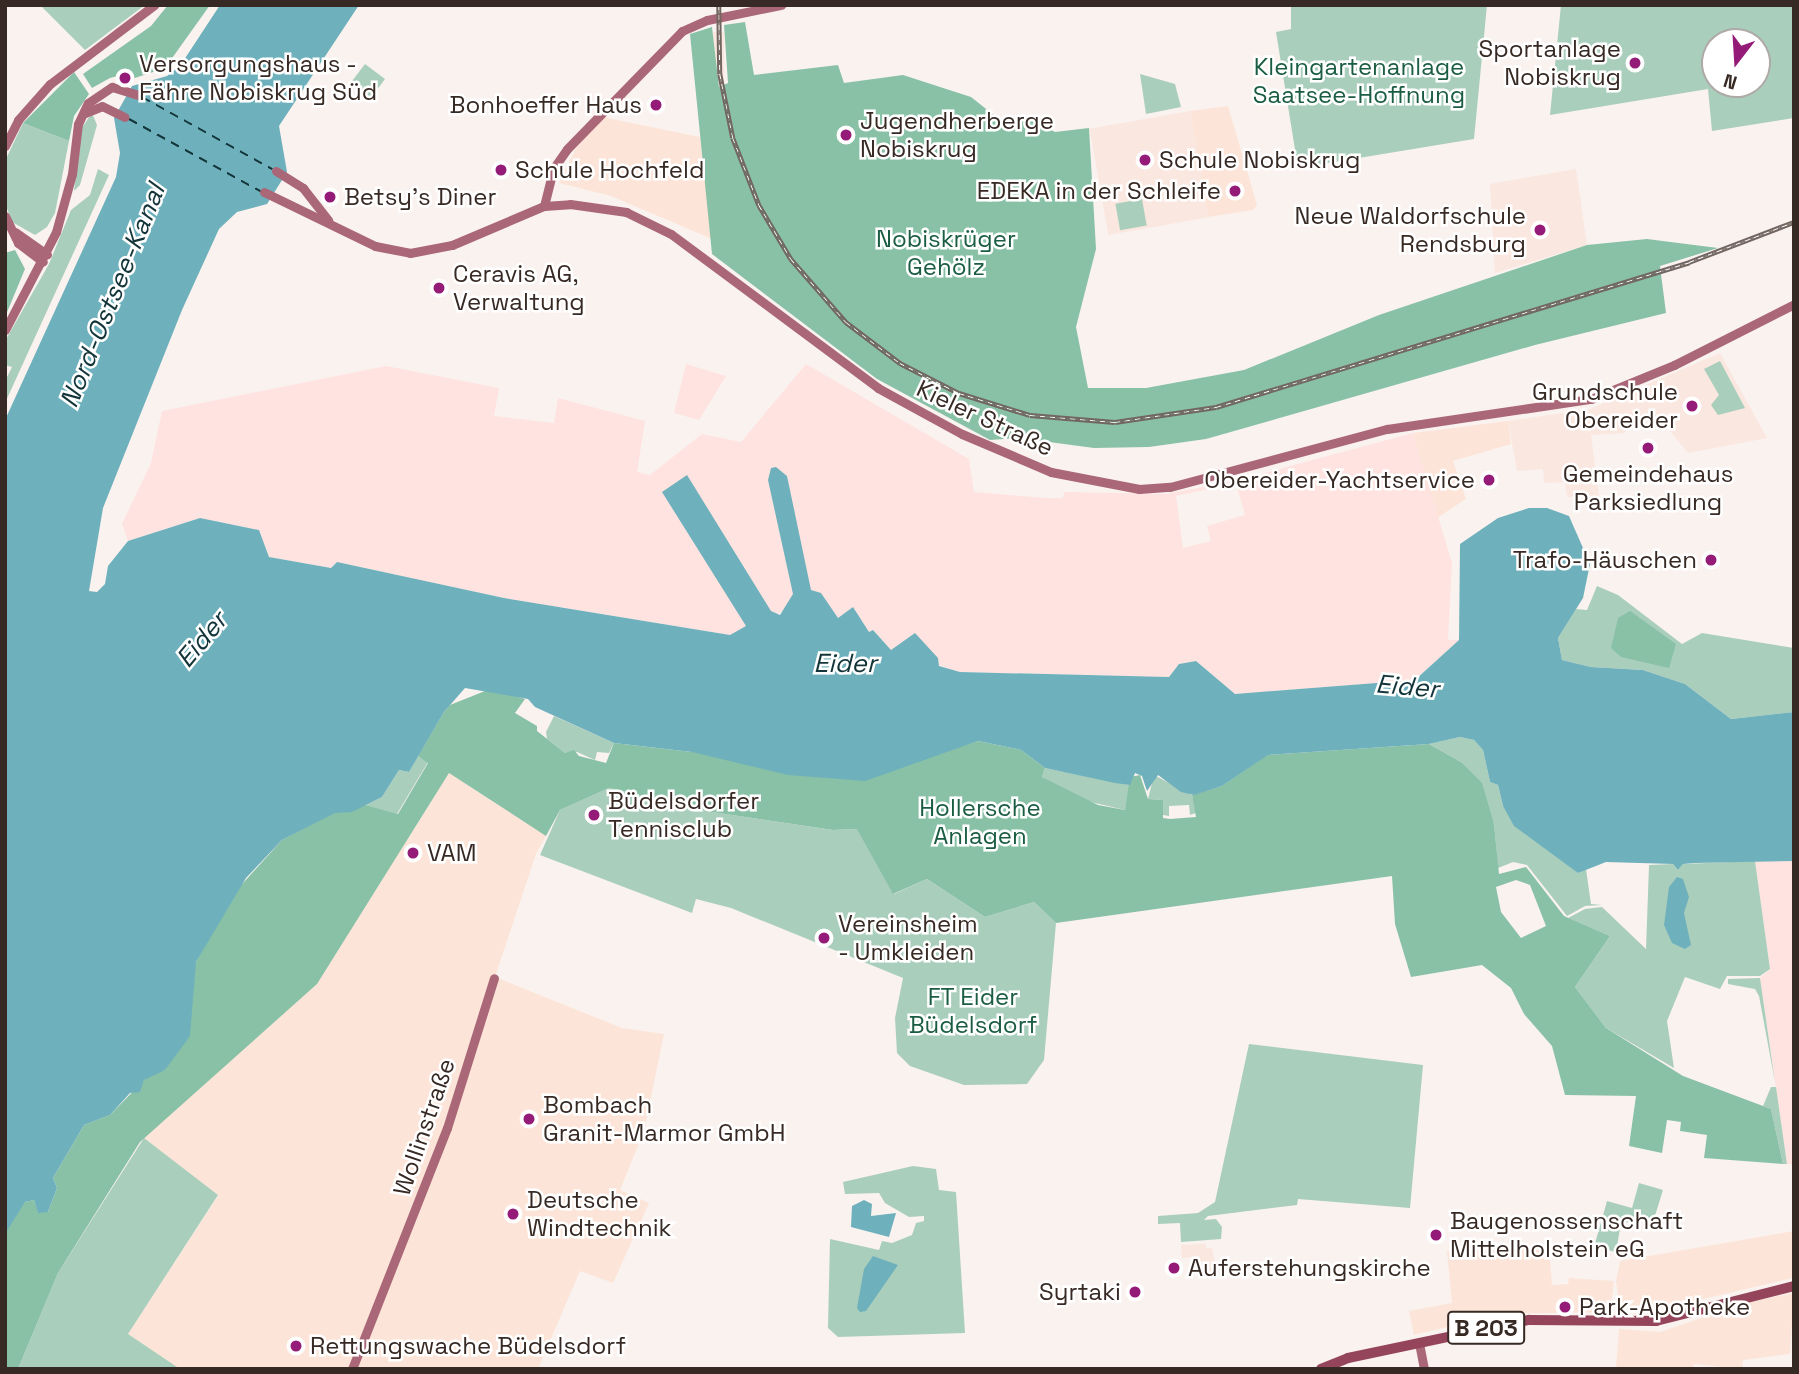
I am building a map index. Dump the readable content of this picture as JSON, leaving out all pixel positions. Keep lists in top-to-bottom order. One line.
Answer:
{"streets":{"main road":["Kieler Straße","Wollinstraße","B 203"]},"water":["Nord-Ostsee-Kanal","Eider"],"parks":["Kleingartenanlage Saatsee-Hoffnung","Nobiskrüger Gehölz","Hollersche Anlagen","FT Eider Büdelsdorf"],"places":["Sportanlage Nobiskrug","Versorgungshaus - Fähre Nobiskrug Süd","Bonhoeffer Haus","Jugendherberge Nobiskrug","Schule Nobiskrug","Schule Hochfeld","EDEKA in der Schleife","Betsy's Diner","Neue Waldorfschule Rendsburg","Ceravis AG, Verwaltung","Grundschule Obereider","Gemeindehaus Parksiedlung","Obereider-Yachtservice","Trafo-Häuschen","Büdelsdorfer Tennisclub","VAM","Vereinsheim - Umkleiden","Bombach Granit-Marmor GmbH","Deutsche Windtechnik","Baugenossenschaft Mittelholstein eG","Auferstehungskirche","Syrtaki","Park-Apotheke","Rettungswache Büdelsdorf"],"north":"bottom"}
